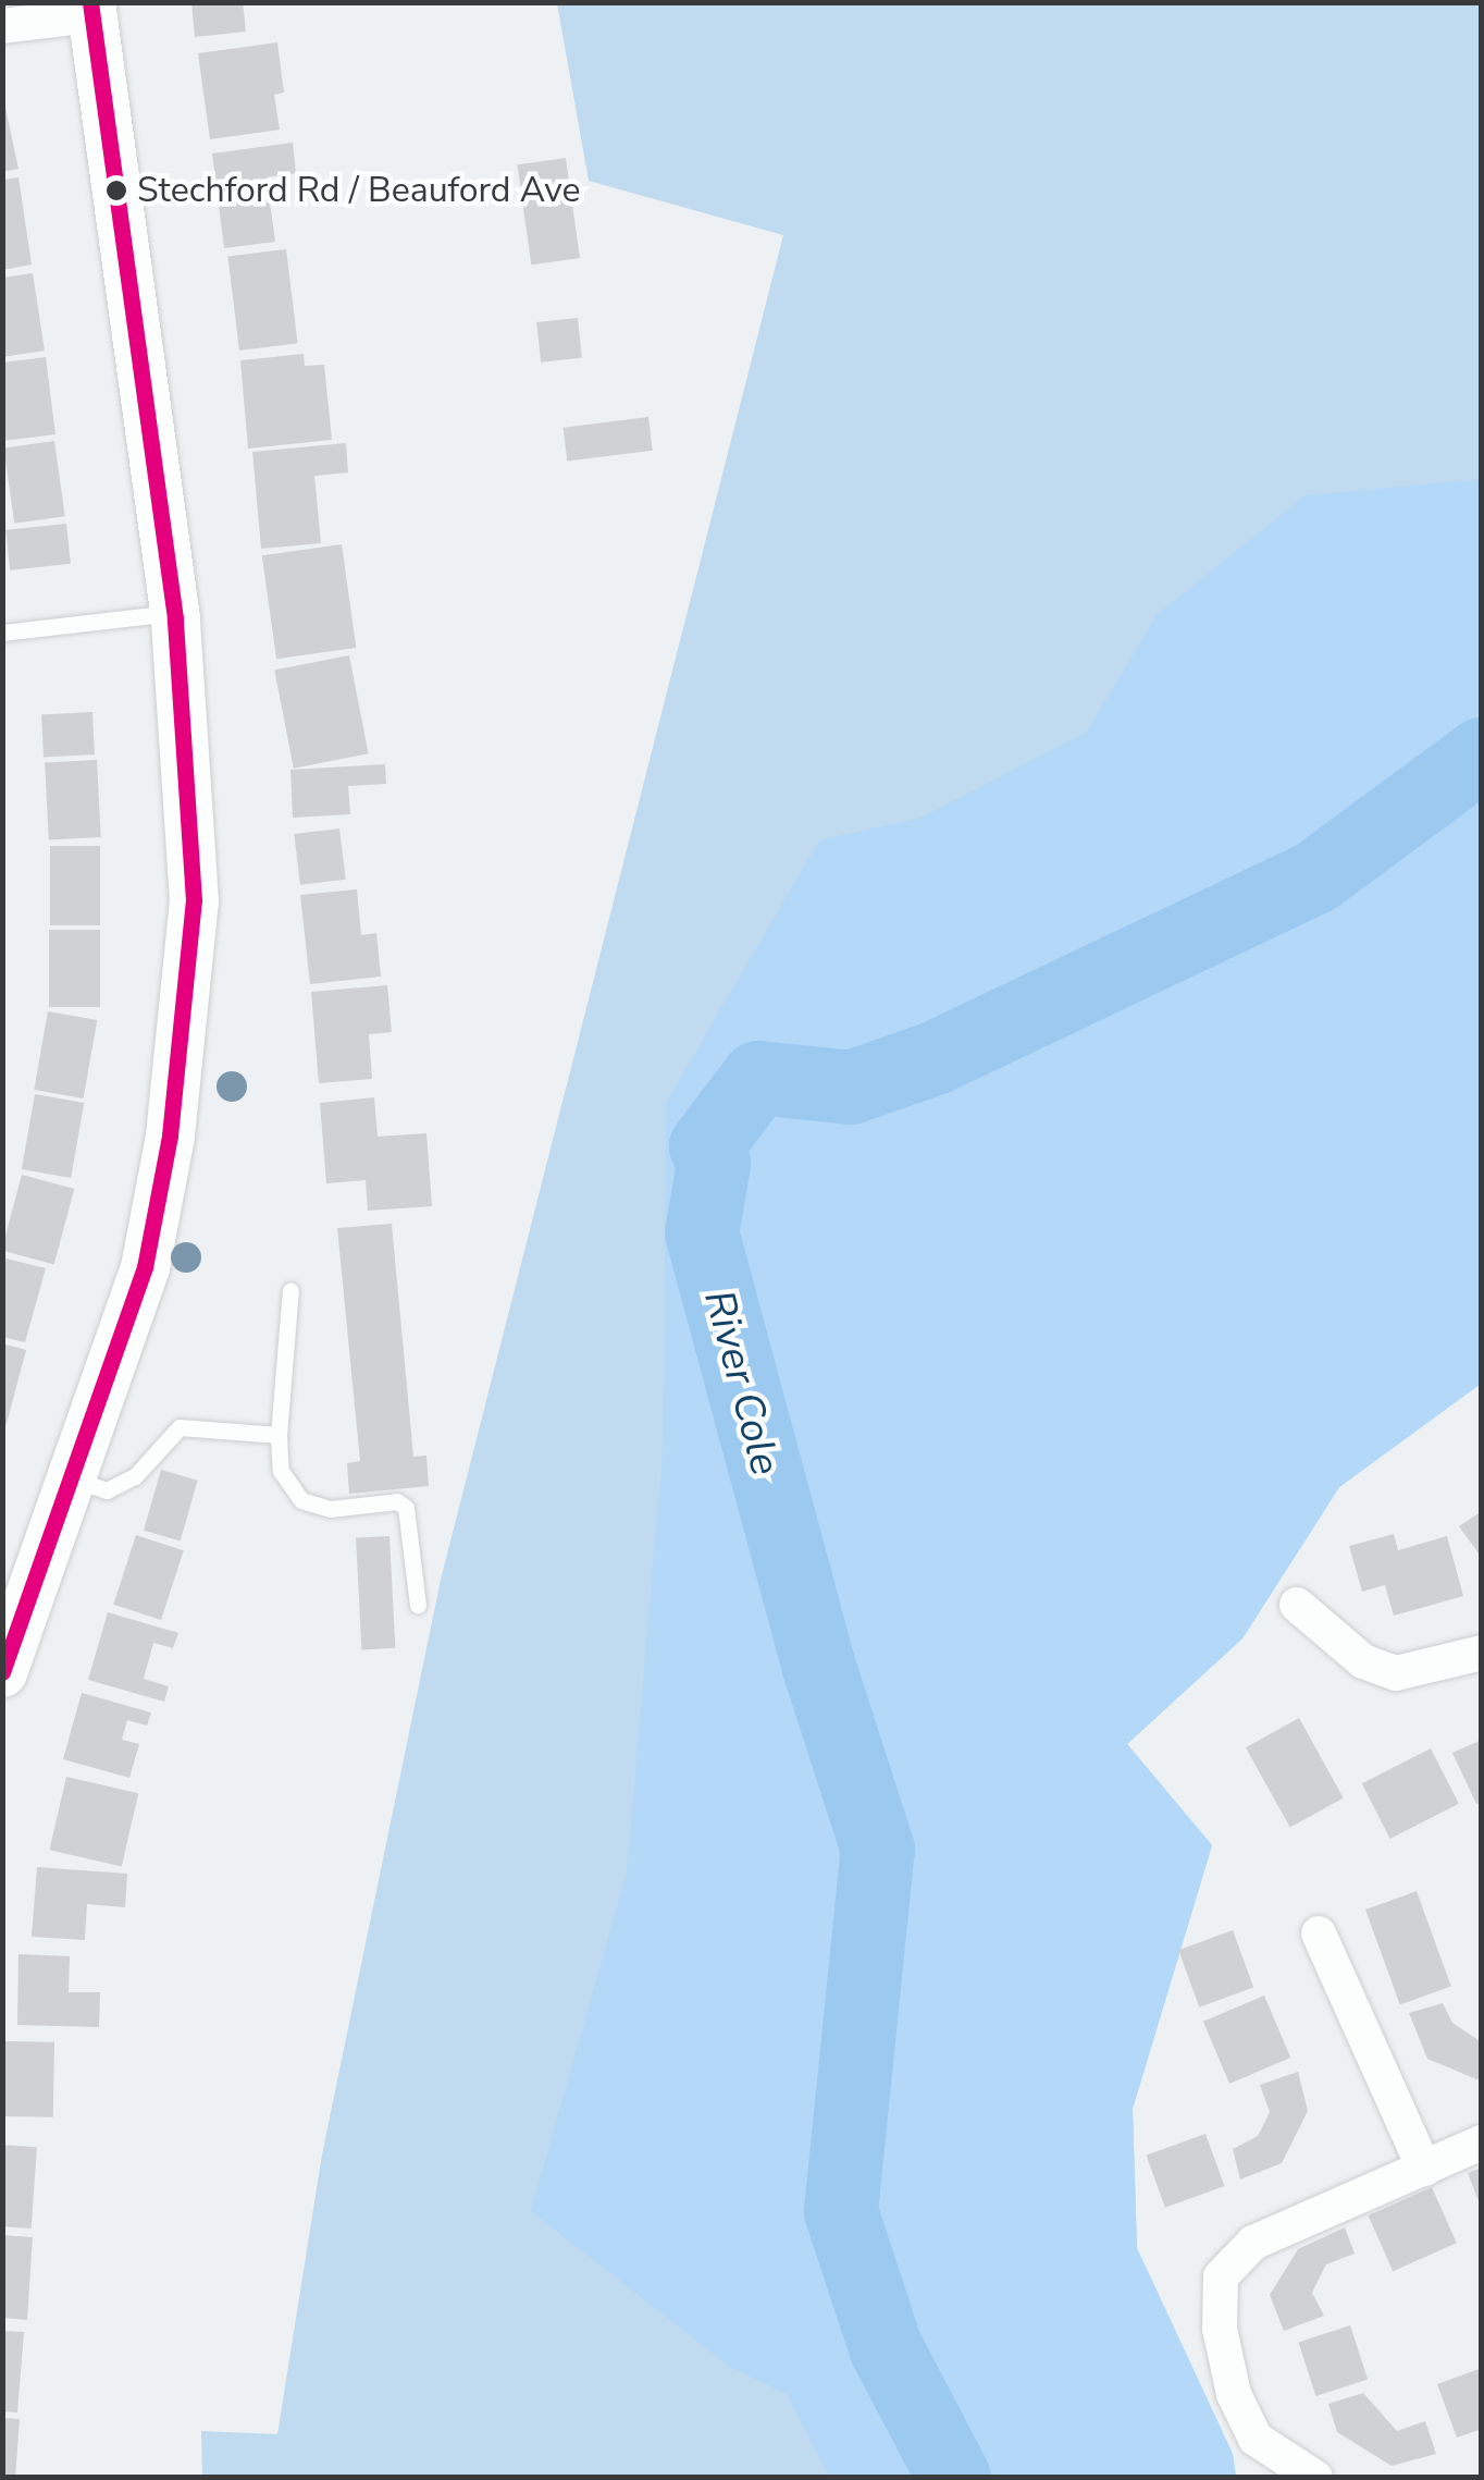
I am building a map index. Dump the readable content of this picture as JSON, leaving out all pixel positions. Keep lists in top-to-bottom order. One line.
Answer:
{"water":["River Cole"],"places":["Stechford Rd / Beauford Ave"]}
